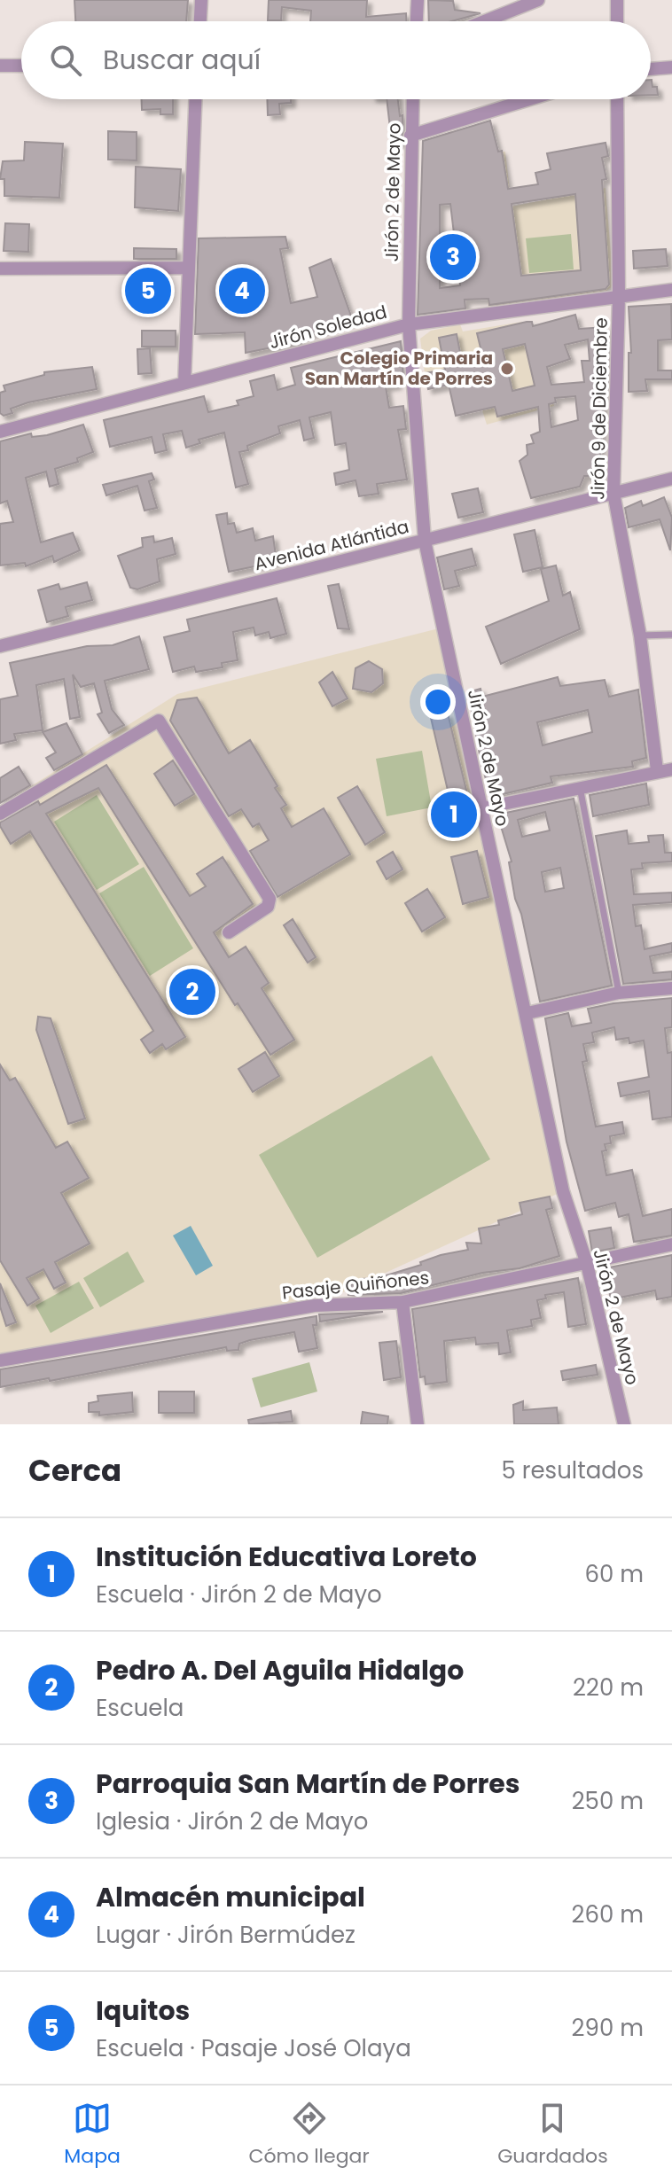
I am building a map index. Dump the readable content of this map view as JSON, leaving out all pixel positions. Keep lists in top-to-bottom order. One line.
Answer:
{"streets":{"street":["Jirón 2 de Mayo","Jirón Soledad","Jirón 9 de Diciembre","Avenida Atlántida","Pasaje Quiñones"]},"crossings":[["Jirón 2 de Mayo","Jirón Soledad"],["Jirón 2 de Mayo","Avenida Atlántida"],["Jirón 2 de Mayo","Pasaje Quiñones"],["Jirón Soledad","Jirón 9 de Diciembre"],["Jirón 9 de Diciembre","Avenida Atlántida"]],"places":["Colegio Primaria San Martín de Porres"],"page":{"search":"Buscar aquí","pins":["3","4","5","1","2"],"heading":["Cerca","5 resultados"],"list":[{"mark":"1","name":"Institución Educativa Loreto","note":"Escuela · Jirón 2 de Mayo","value":"60 m"},{"mark":"2","name":"Pedro A. Del Aguila Hidalgo","note":"Escuela","value":"220 m"},{"mark":"3","name":"Parroquia San Martín de Porres","note":"Iglesia · Jirón 2 de Mayo","value":"250 m"},{"mark":"4","name":"Almacén municipal","note":"Lugar · Jirón Bermúdez","value":"260 m"},{"mark":"5","name":"Iquitos","note":"Escuela · Pasaje José Olaya","value":"290 m"}],"nav":["Mapa","Cómo llegar","Guardados"]}}
